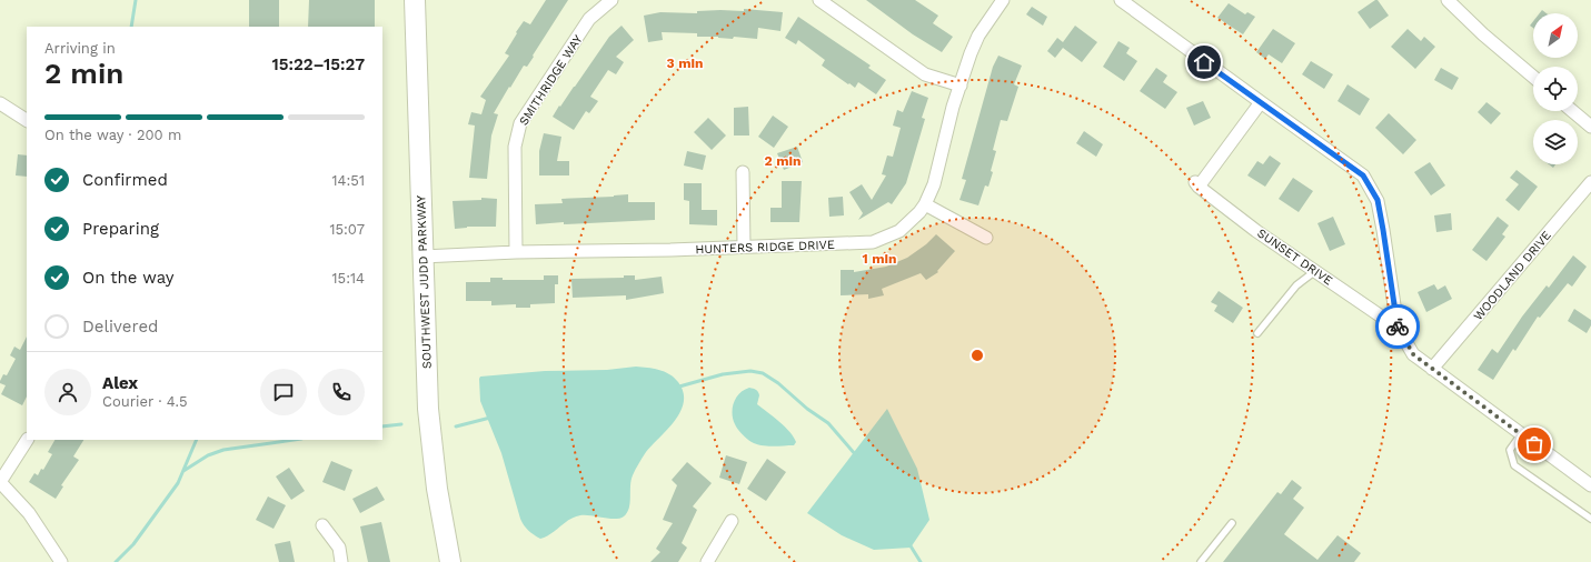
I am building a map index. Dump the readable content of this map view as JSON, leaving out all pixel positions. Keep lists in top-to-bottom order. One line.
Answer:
{"streets":{"highway":["SOUTHWEST JUDD PARKWAY"],"street":["SMITHRIDGE WAY","HUNTERS RIDGE DRIVE","SUNSET DRIVE","WOODLAND DRIVE"]},"crossings":[["SMITHRIDGE WAY","HUNTERS RIDGE DRIVE"],["HUNTERS RIDGE DRIVE","SOUTHWEST JUDD PARKWAY"],["SUNSET DRIVE","WOODLAND DRIVE"]],"north":"top right","page":{"heading":["2 min","Arriving in","15:22–15:27"],"panel":["Alex","Courier · 4.5"],"bar":"On the way · 200 m","list":[["Confirmed","14:51"],["Preparing","15:07"],["On the way","15:14"],"Delivered"]},"rings":["3 min","2 min","1 min"]}
